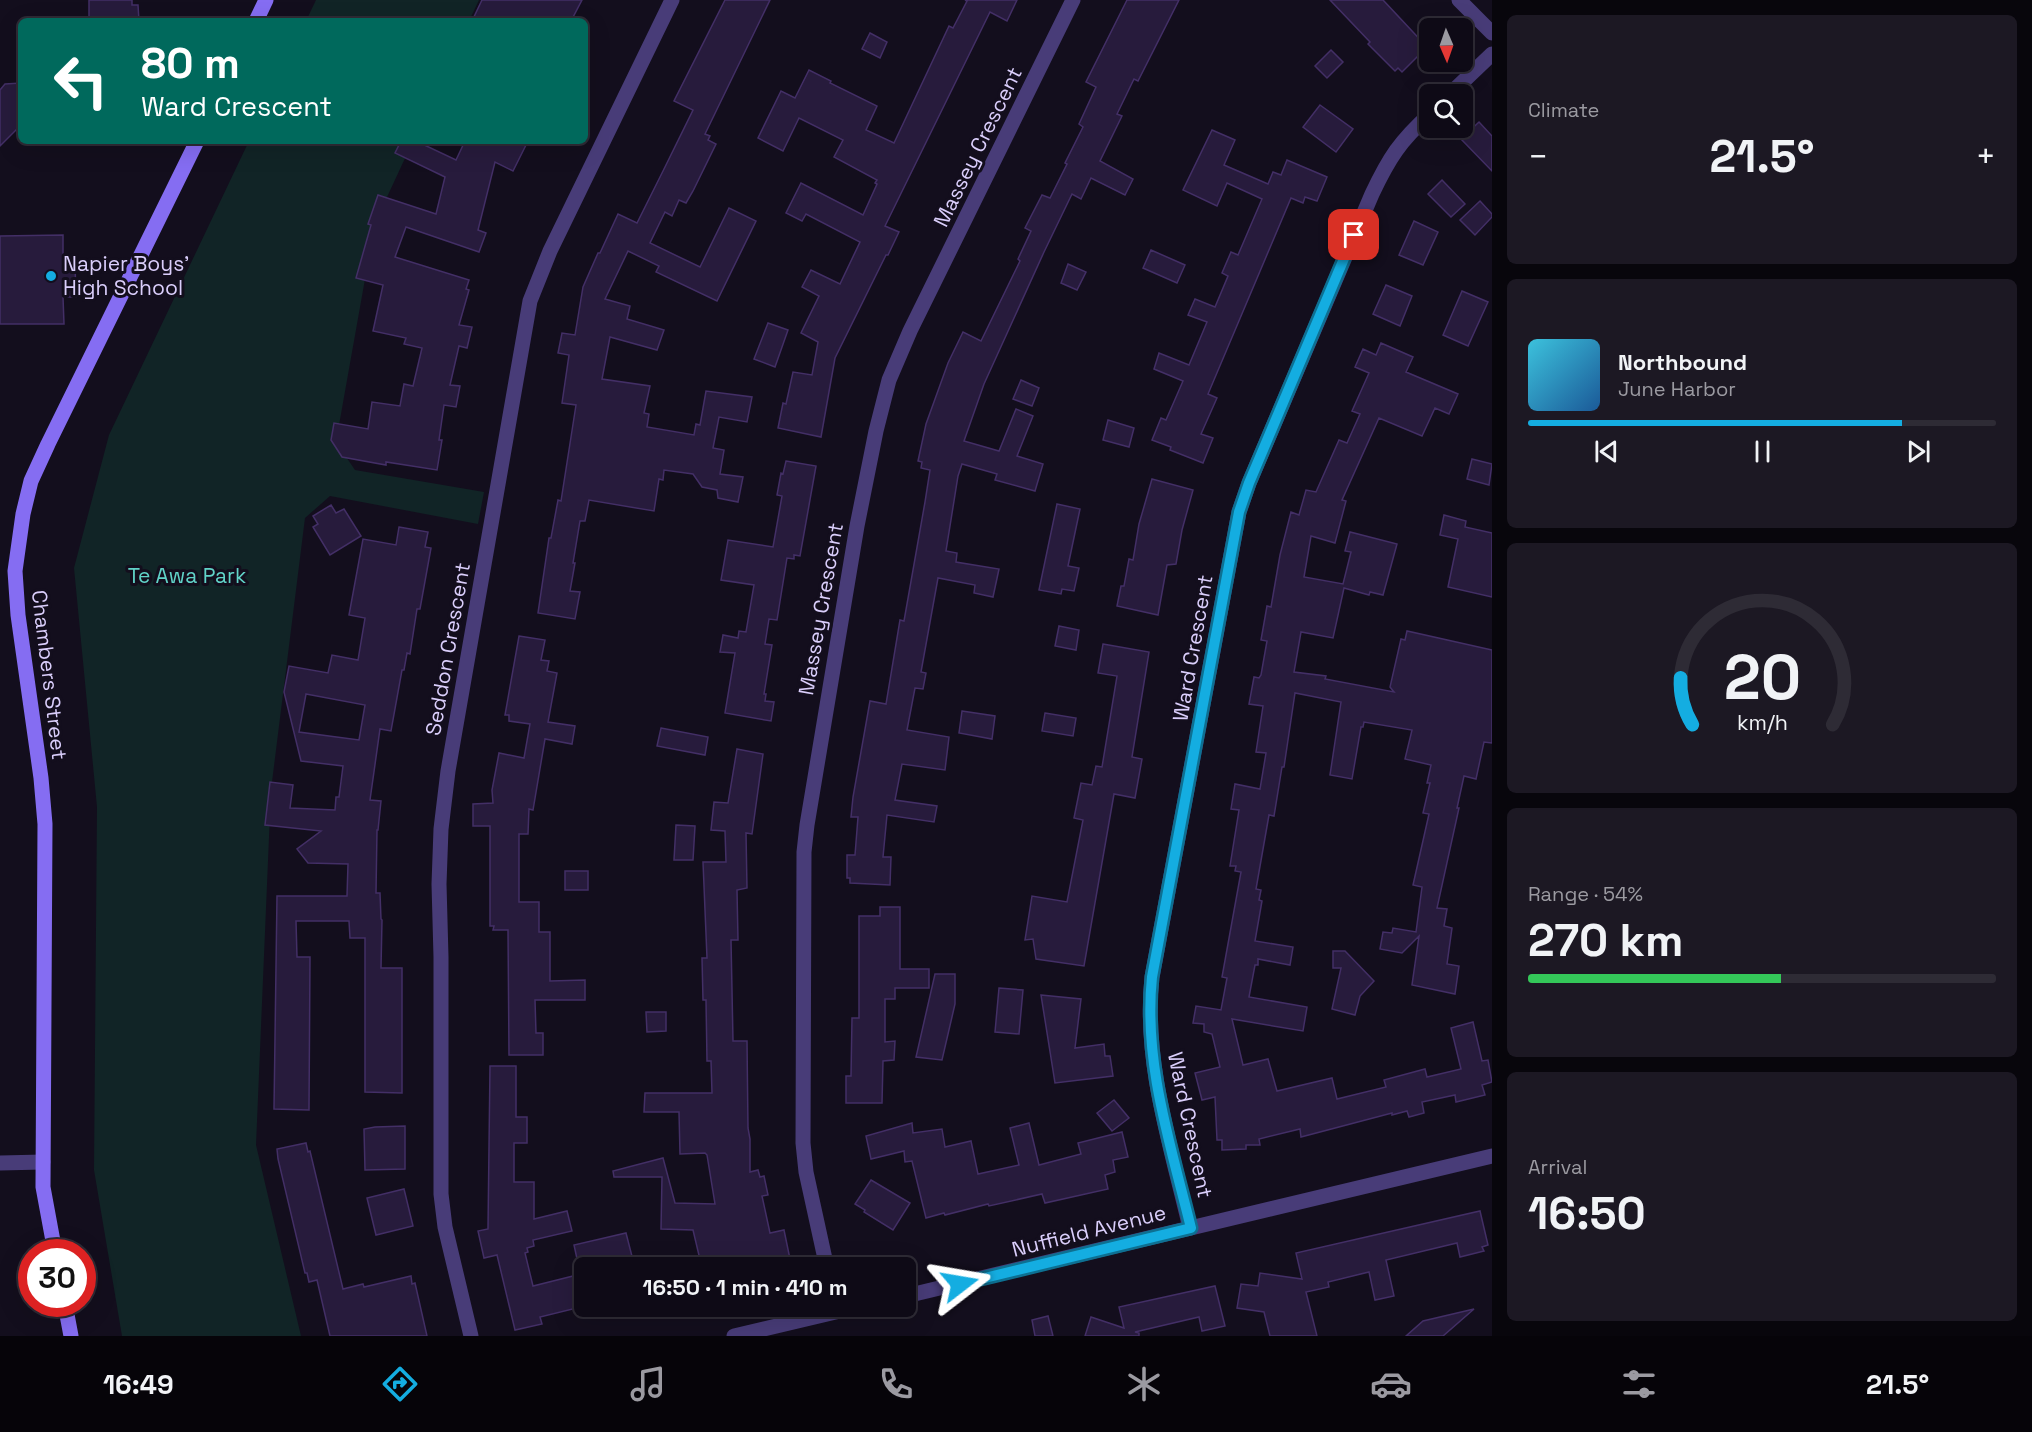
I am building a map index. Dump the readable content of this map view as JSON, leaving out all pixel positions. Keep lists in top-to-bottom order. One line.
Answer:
{"streets":{"main road":["Chambers Street"],"street":["Massey Crescent","Ward Crescent","Seddon Crescent","Nuffield Avenue"]},"crossings":[["Ward Crescent","Nuffield Avenue"]],"parks":["Te Awa Park"],"places":["Napier Boys' High School"],"north":"bottom","page":{"tile":["Climate",["Range · 54%","270 km"],["Arrival","16:50"]],"turn":["80 m","Ward Crescent"],"heat":["−","21.5°","+"],"song":["Northbound","June Harbor"],"limit":"30","trip":"16:50 · 1 min · 410 m","tabs":["16:49","21.5°"],"gauge":["20","km/h"]}}
